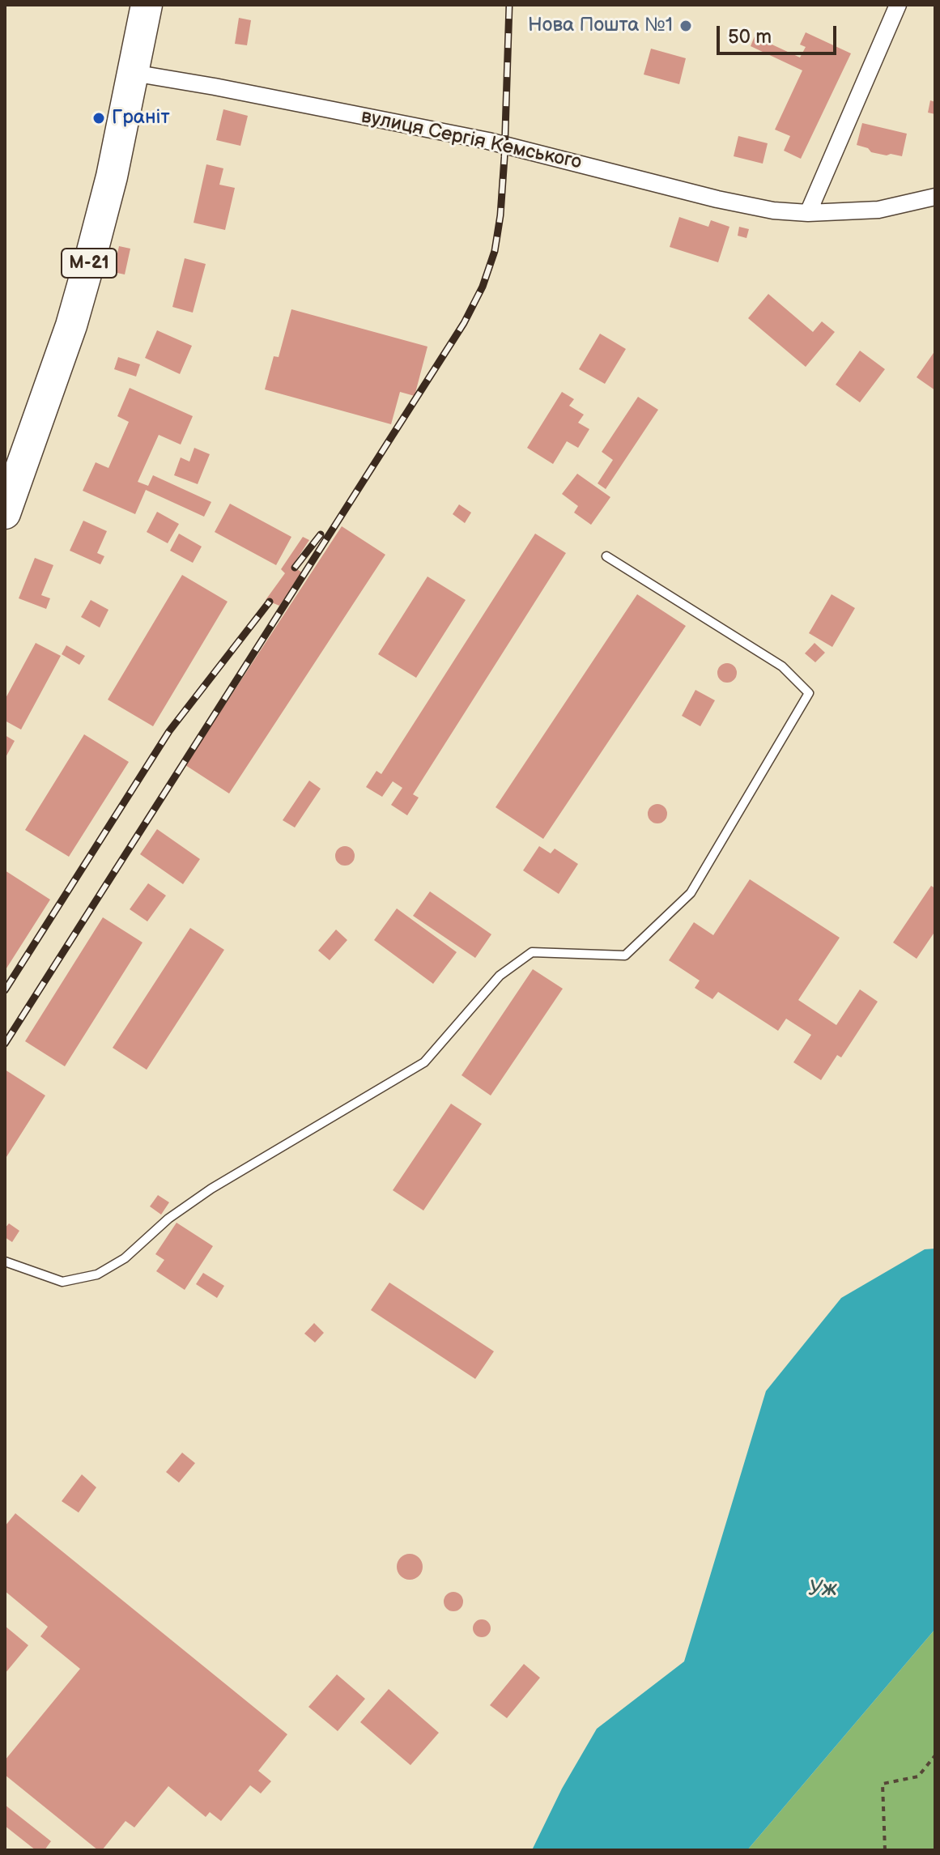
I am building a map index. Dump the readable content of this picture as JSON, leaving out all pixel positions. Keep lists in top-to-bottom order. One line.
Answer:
{"streets":{"highway":["М-21"],"street":["вулиця Сергія Кемського"]},"crossings":[["вулиця Сергія Кемського","М-21"]],"water":["Уж"],"places":["Нова Пошта №1","Граніт"],"scale_bar":"50 m"}
